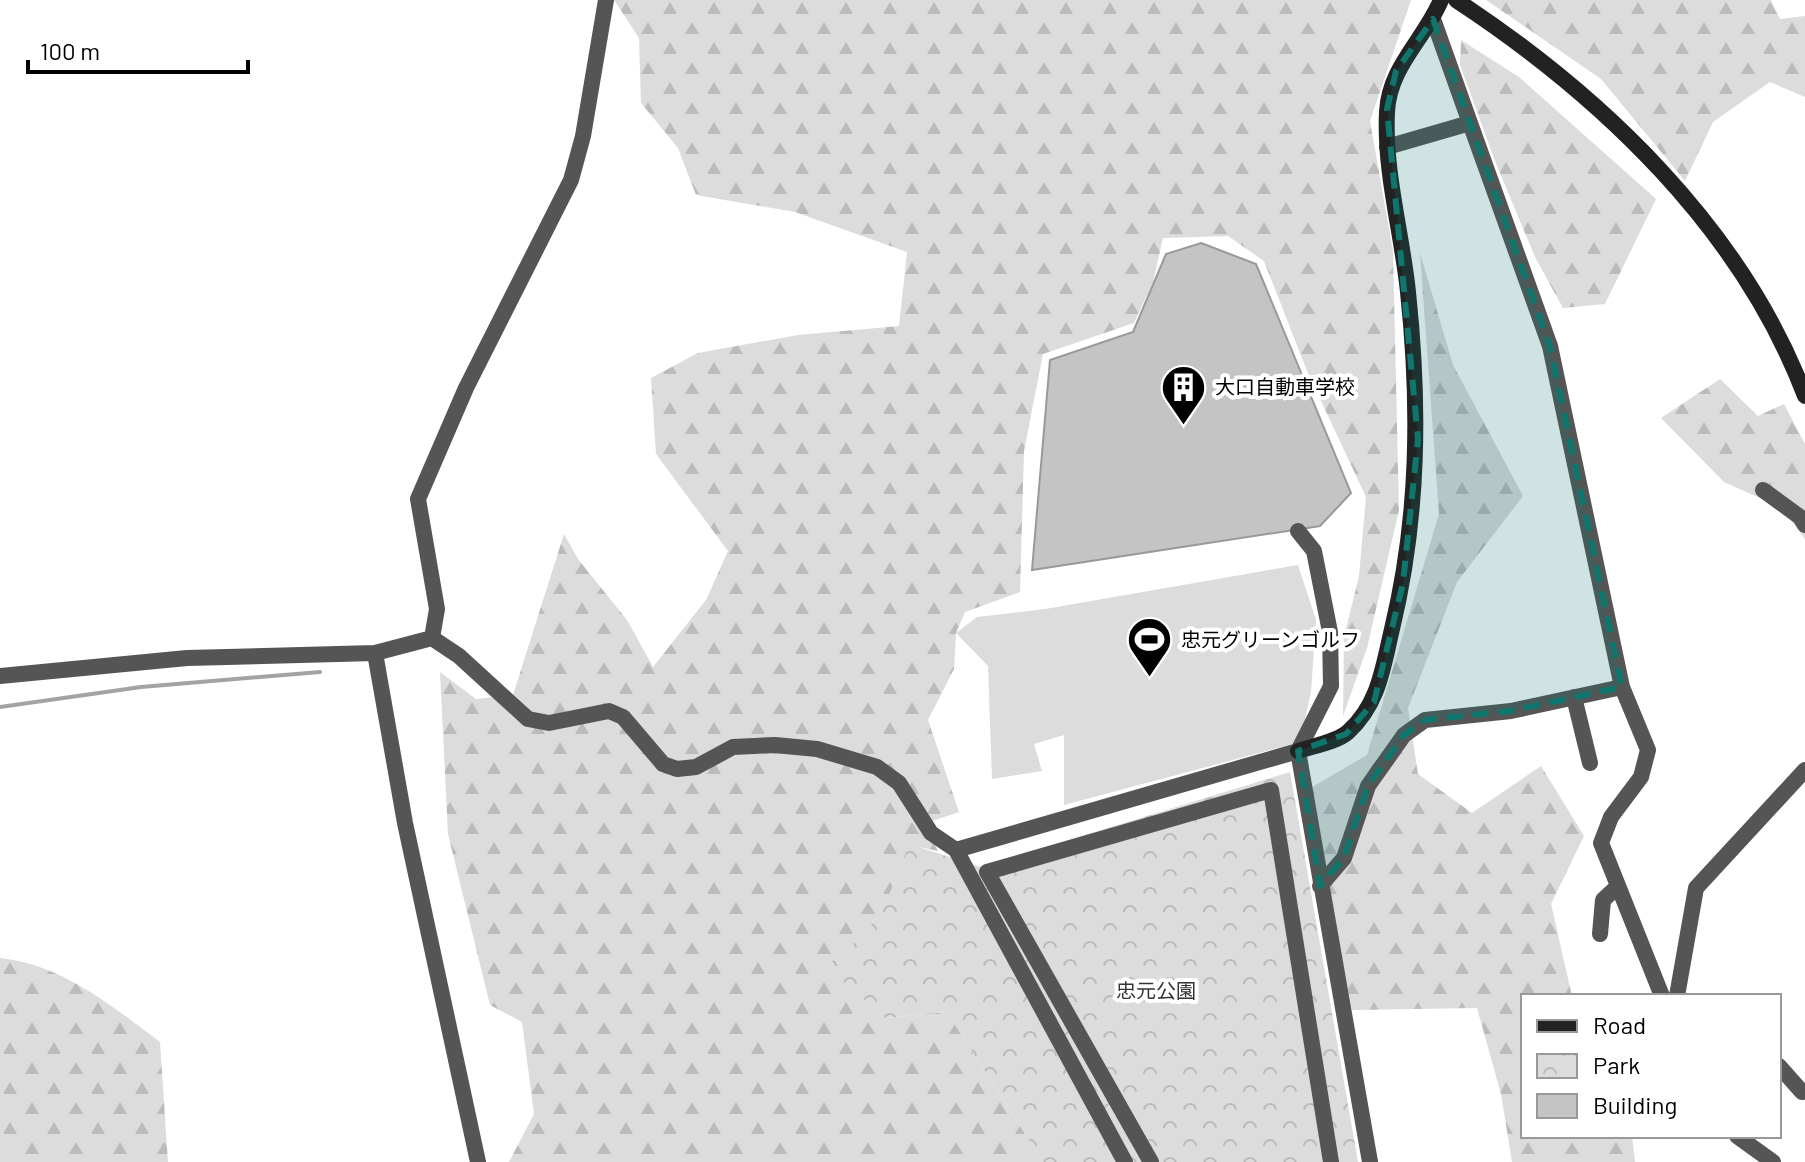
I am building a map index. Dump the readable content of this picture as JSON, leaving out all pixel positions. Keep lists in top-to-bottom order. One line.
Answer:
{"parks":["忠元公園"],"places":{"building":["大口自動車学校"],"sports":["忠元グリーンゴルフ"]},"legend":["Road","Park","Building"],"scale_bar":"100 m"}
